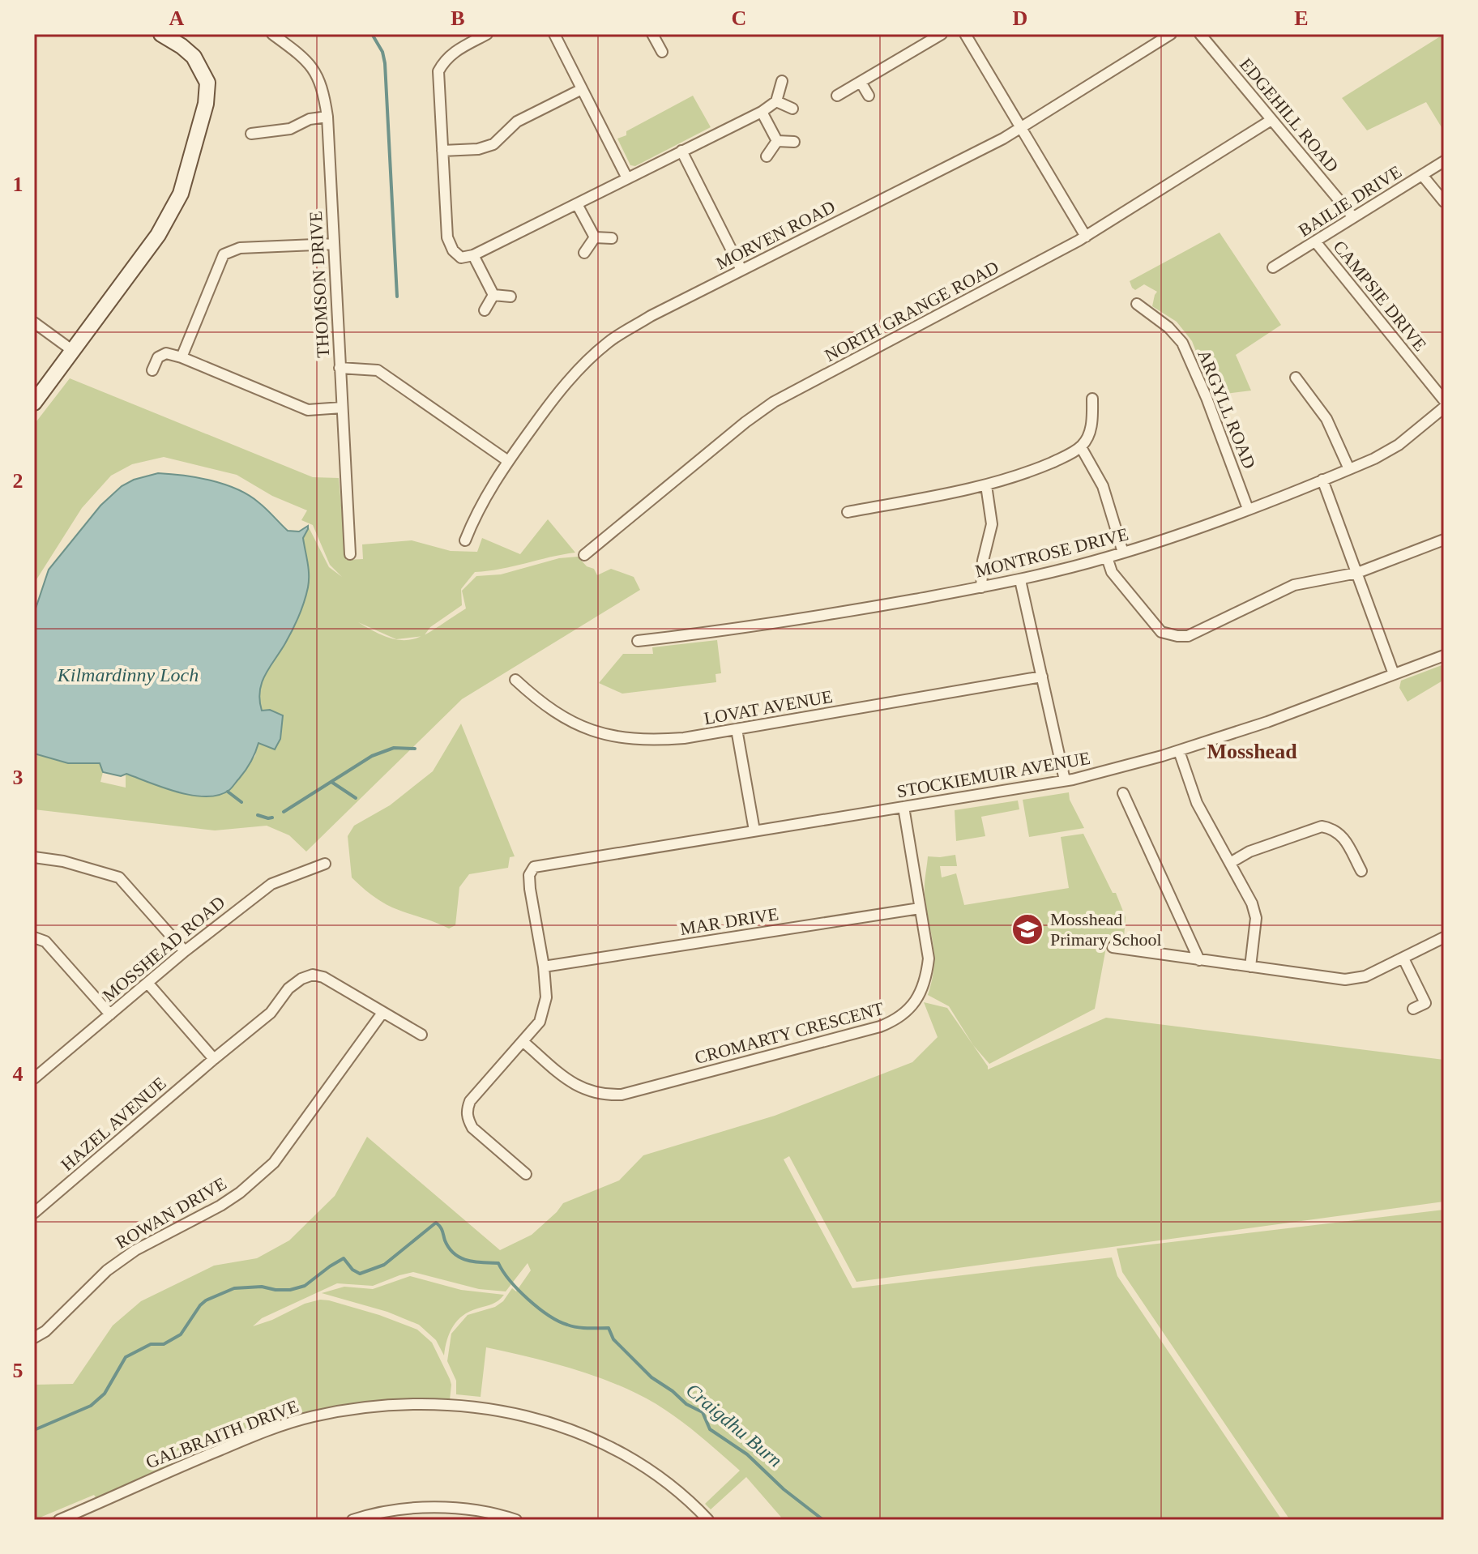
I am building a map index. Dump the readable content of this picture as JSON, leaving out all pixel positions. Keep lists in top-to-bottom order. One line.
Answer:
{"streets":{"street":["EDGEHILL ROAD","BAILIE DRIVE","MORVEN ROAD","THOMSON DRIVE","CAMPSIE DRIVE","NORTH GRANGE ROAD","ARGYLL ROAD","MONTROSE DRIVE","LOVAT AVENUE","STOCKIEMUIR AVENUE","MAR DRIVE","MOSSHEAD ROAD","CROMARTY CRESCENT","HAZEL AVENUE","ROWAN DRIVE","GALBRAITH DRIVE"]},"crossings":[["EDGEHILL ROAD","BAILIE DRIVE"],["EDGEHILL ROAD","NORTH GRANGE ROAD"],["BAILIE DRIVE","CAMPSIE DRIVE"],["ARGYLL ROAD","MONTROSE DRIVE"],["STOCKIEMUIR AVENUE","MAR DRIVE"],["STOCKIEMUIR AVENUE","CROMARTY CRESCENT"],["MAR DRIVE","CROMARTY CRESCENT"],["HAZEL AVENUE","ROWAN DRIVE"]],"districts":["Mosshead"],"water":["Kilmardinny Loch","Craigdhu Burn"],"places":{"school or university":["Mosshead Primary School"]},"grid":{"columns":["A","B","C","D","E"],"rows":["1","2","3","4","5"]}}
